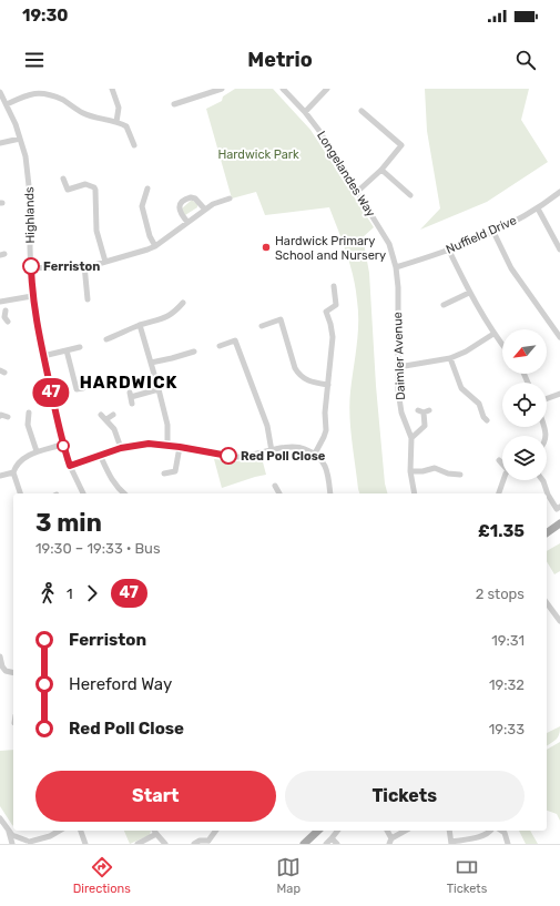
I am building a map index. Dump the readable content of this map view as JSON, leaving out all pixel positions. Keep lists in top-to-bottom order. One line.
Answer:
{"streets":{"street":["Longelandes Way","Highlands","Nuffield Drive","Daimler Avenue"]},"crossings":[["Longelandes Way","Nuffield Drive"],["Longelandes Way","Daimler Avenue"],["Nuffield Drive","Daimler Avenue"]],"districts":["HARDWICK"],"parks":["Hardwick Park"],"places":["Hardwick Primary School and Nursery","Ferriston","Red Poll Close"],"lines":["bus line 47"],"north":"bottom left","page":{"status":"19:30","header":"Metrio","on_map":"47","heading":["3 min","19:30 – 19:33 · Bus","£1.35"],"legs":["1","47","2 stops"],"list":[{"name":"Ferriston","value":"19:31"},{"name":"Hereford Way","value":"19:32"},{"name":"Red Poll Close","value":"19:33"}],"buttons":["Start","Tickets"],"tabs":["Directions","Map","Tickets"]}}
